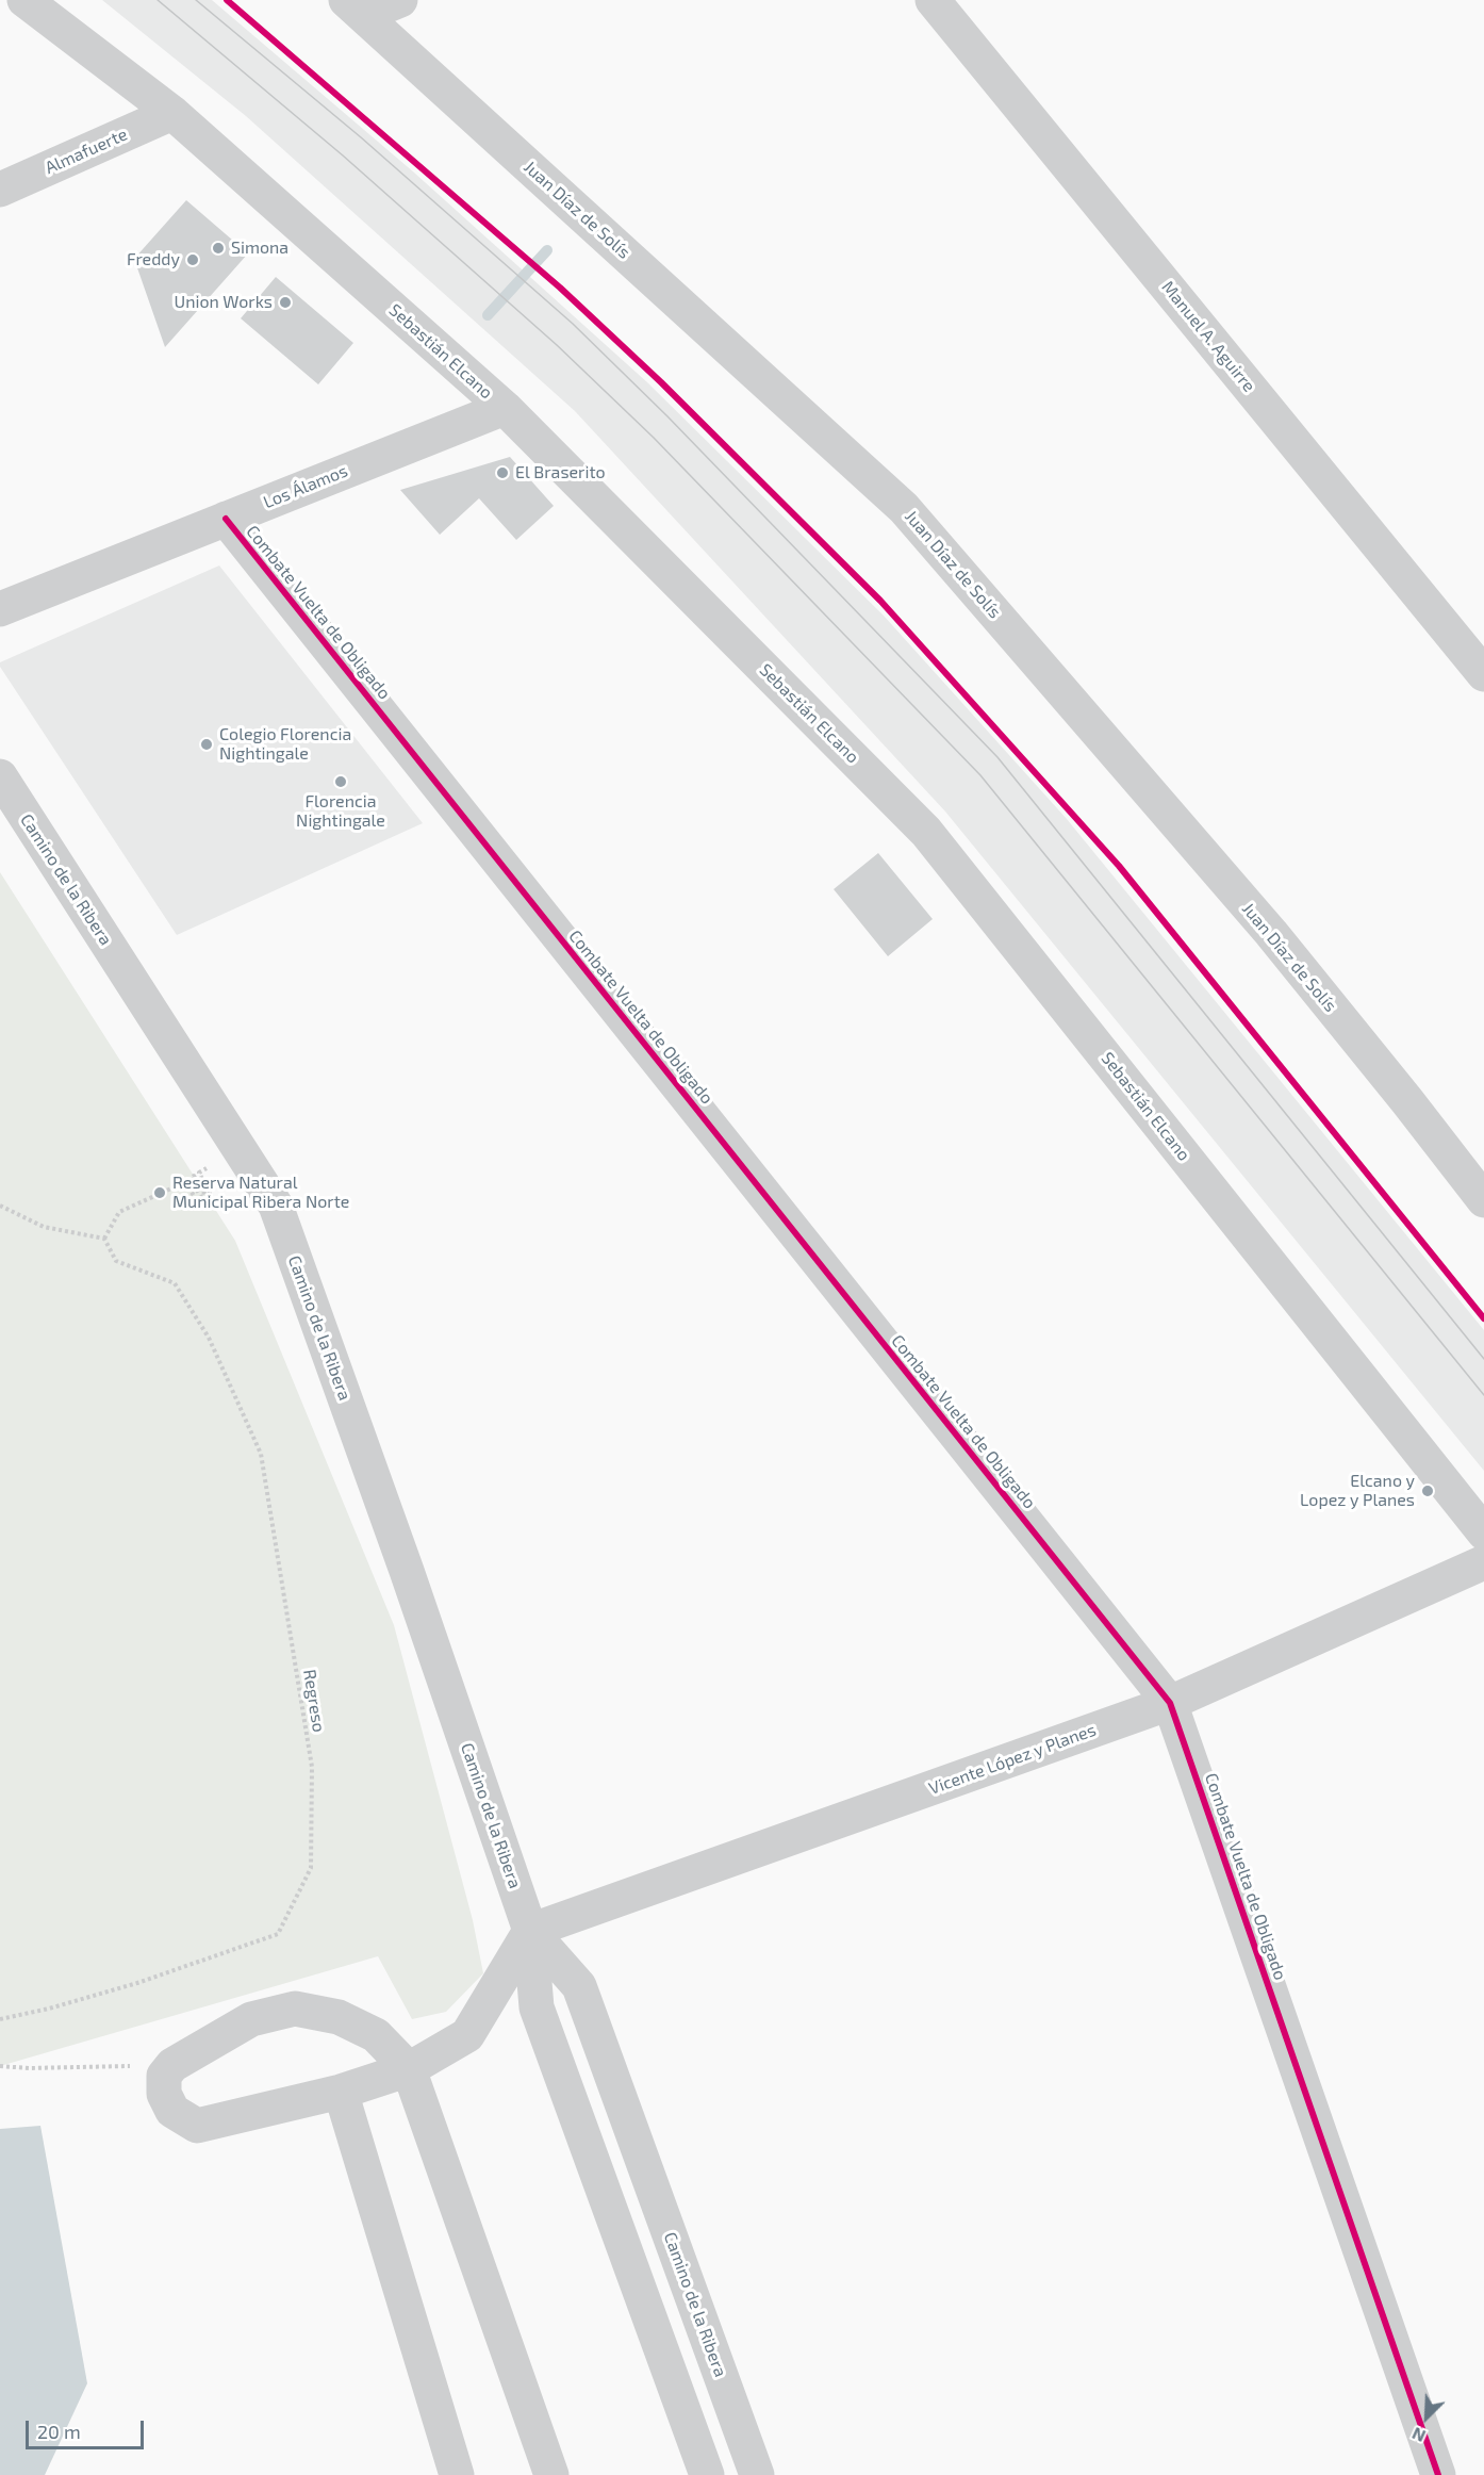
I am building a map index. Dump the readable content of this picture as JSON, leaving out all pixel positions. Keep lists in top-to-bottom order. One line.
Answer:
{"streets":{"street":["Almafuerte","Juan Díaz de Solís","Manuel A. Aguirre","Sebastián Elcano","Los Álamos","Combate Vuelta de Obligado","Camino de la Ribera","Vicente López y Planes"],"path":["Regreso"]},"crossings":[["Almafuerte","Sebastián Elcano"],["Sebastián Elcano","Los Álamos"],["Los Álamos","Combate Vuelta de Obligado"],["Combate Vuelta de Obligado","Vicente López y Planes"],["Camino de la Ribera","Vicente López y Planes"]],"places":["Simona","Freddy","Union Works","El Braserito","Colegio Florencia Nightingale","Florencia Nightingale","Reserva Natural Municipal Ribera Norte","Elcano y Lopez y Planes"],"scale_bar":"20 m","north":"bottom left"}
